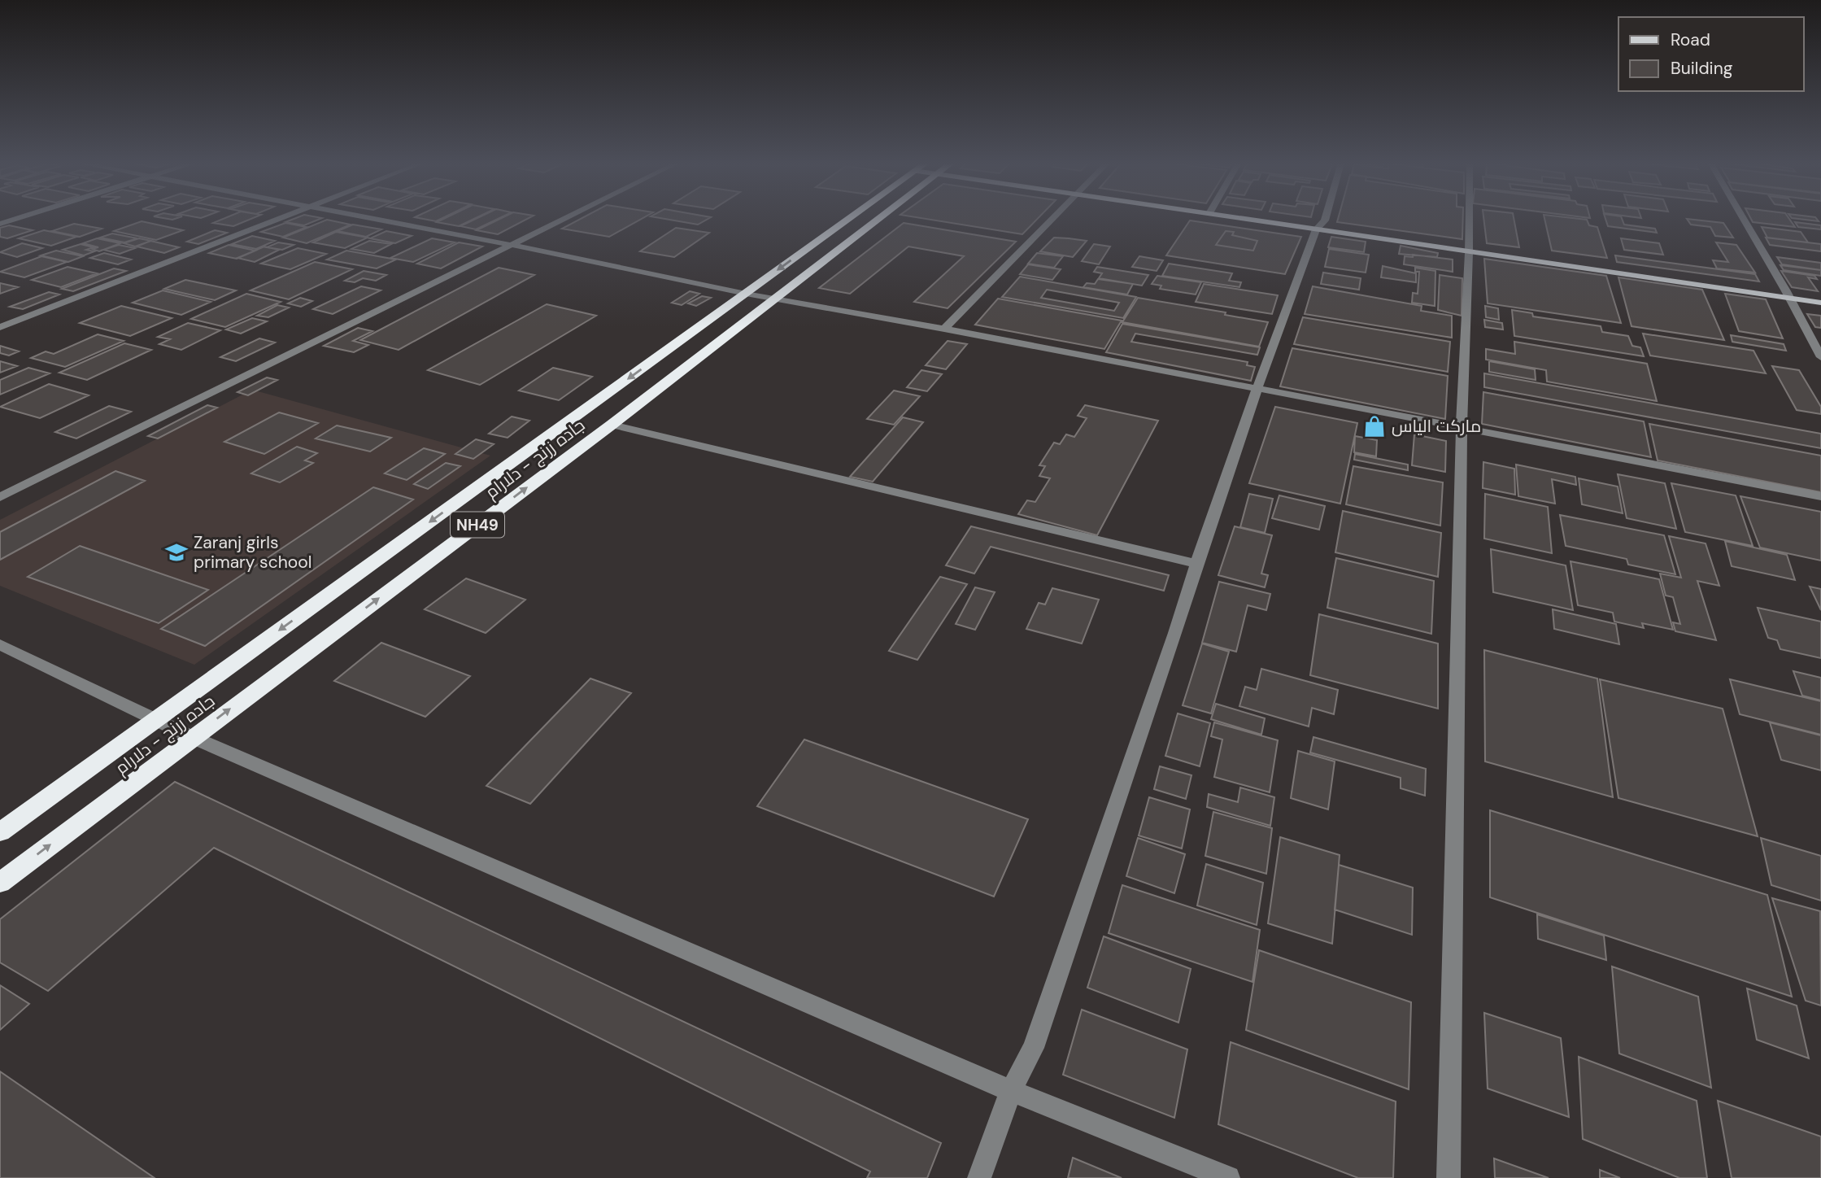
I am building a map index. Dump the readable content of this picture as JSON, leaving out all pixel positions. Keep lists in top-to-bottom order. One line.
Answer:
{"streets":{"highway":["جاده زرنج - دلارام","NH49"]},"places":{"shop":["مارکت الیاس"],"school or university":["Zaranj girls primary school"]},"legend":["Road","Building"]}
